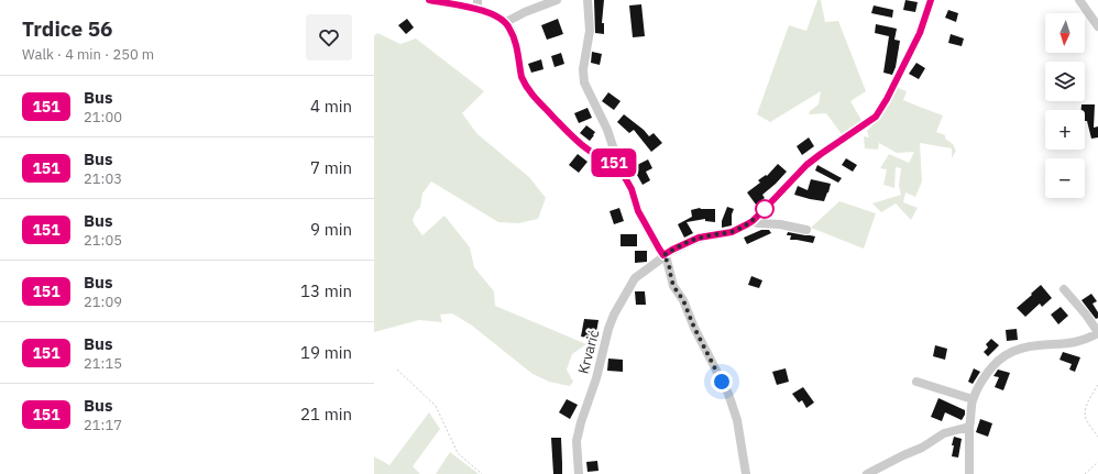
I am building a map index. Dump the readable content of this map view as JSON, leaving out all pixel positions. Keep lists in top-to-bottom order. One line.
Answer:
{"streets":{"street":["Krvarić"]},"lines":["bus line 151"],"north":"bottom","page":{"heading":["Trdice 56","Walk · 4 min · 250 m"],"on_map":"151","map_buttons":["+","−"],"list":[{"mark":"151","name":"Bus","note":"21:00","value":"4 min"},{"mark":"151","name":"Bus","note":"21:03","value":"7 min"},{"mark":"151","name":"Bus","note":"21:05","value":"9 min"},{"mark":"151","name":"Bus","note":"21:09","value":"13 min"},{"mark":"151","name":"Bus","note":"21:15","value":"19 min"},{"mark":"151","name":"Bus","note":"21:17","value":"21 min"}]}}
